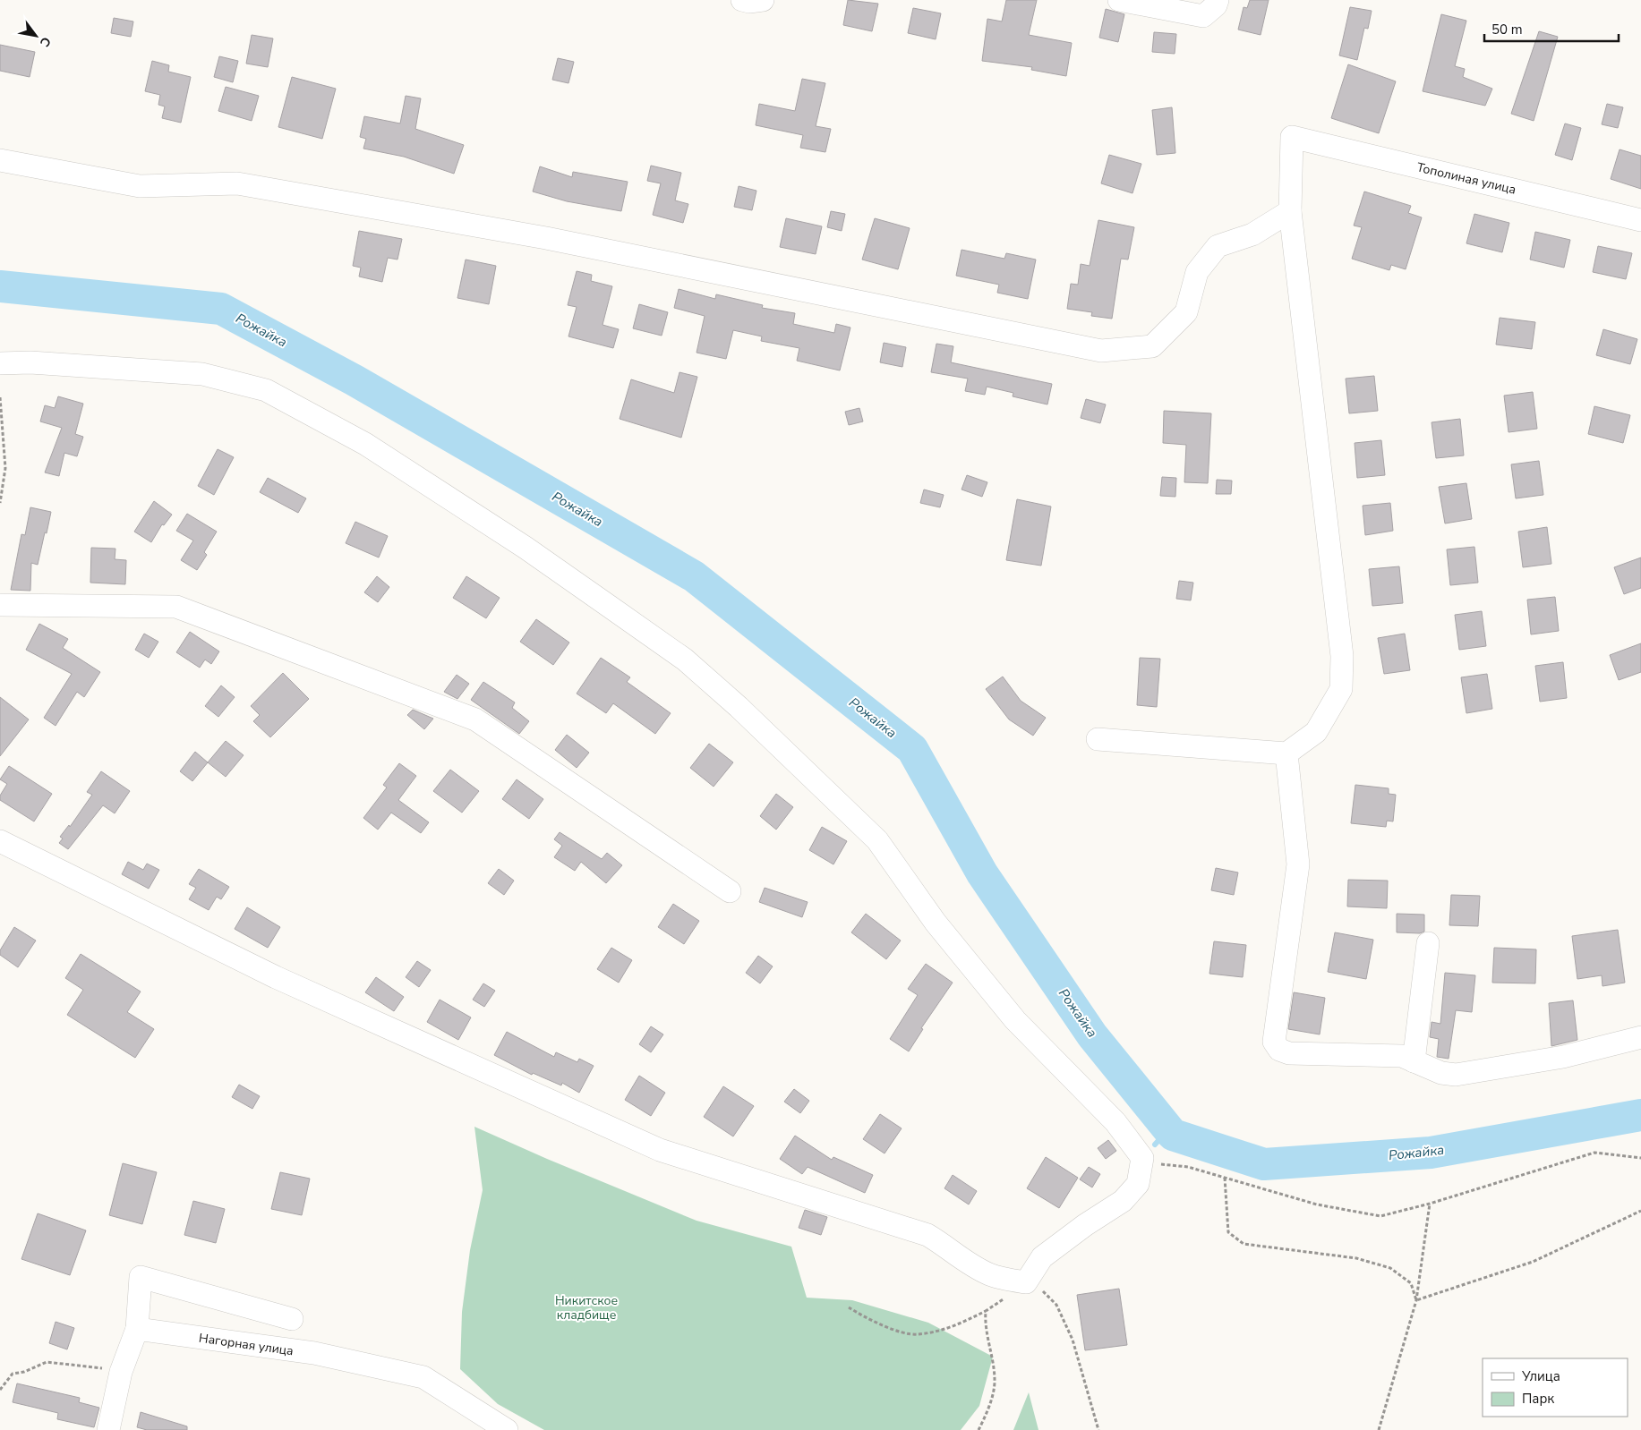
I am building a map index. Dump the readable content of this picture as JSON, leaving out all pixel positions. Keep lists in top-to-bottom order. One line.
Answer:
{"streets":{"street":["Тополиная улица","Нагорная улица"]},"water":["Рожайка"],"parks":["Никитское кладбище"],"legend":["Улица","Парк"],"scale_bar":"50 m","north":"bottom right"}
